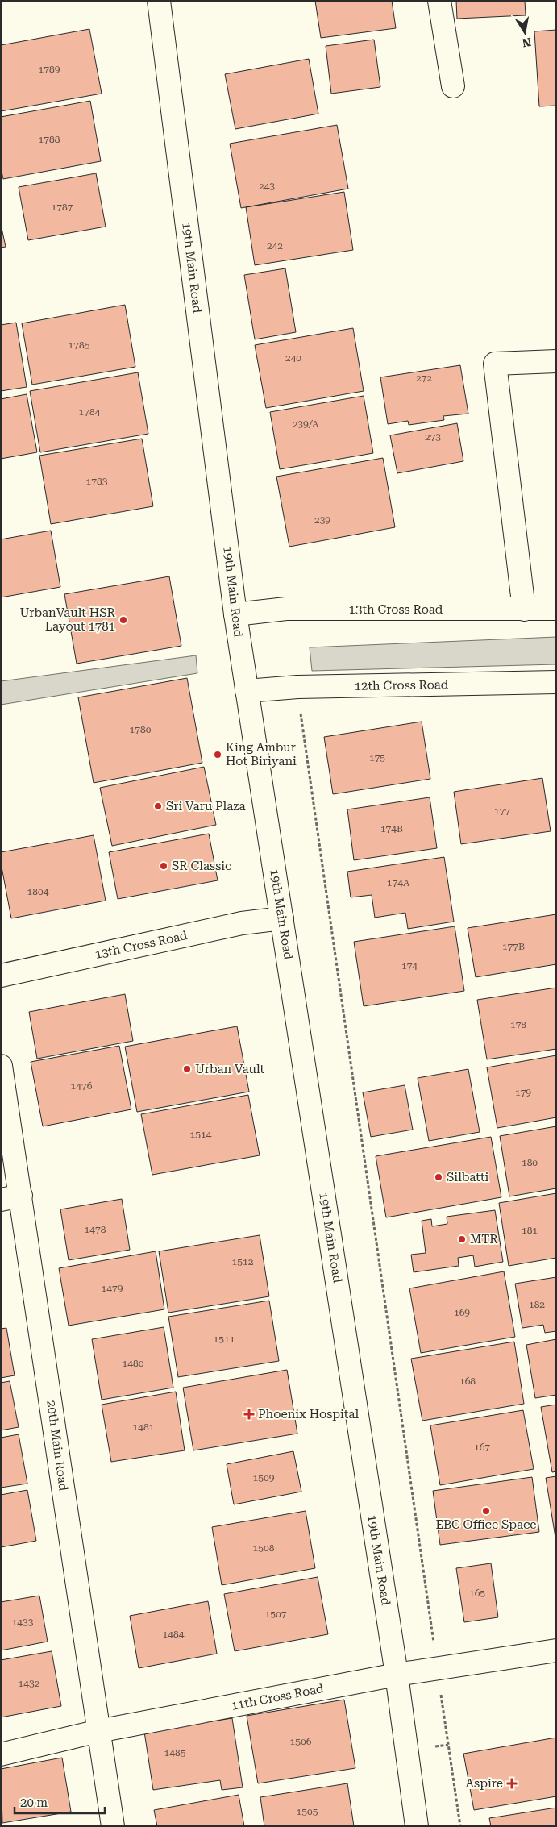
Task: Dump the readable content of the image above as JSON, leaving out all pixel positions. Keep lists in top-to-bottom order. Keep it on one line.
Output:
{"streets":{"street":["19th Main Road","13th Cross Road","12th Cross Road","20th Main Road","11th Cross Road"]},"crossings":[["19th Main Road","13th Cross Road"],["19th Main Road","12th Cross Road"],["19th Main Road","11th Cross Road"],["20th Main Road","11th Cross Road"]],"places":{"other":["UrbanVault HSR Layout 1781","King Ambur Hot Biriyani","Sri Varu Plaza","SR Classic","Urban Vault","Silbatti","MTR","EBC Office Space"],"health":["Phoenix Hospital","Aspire"]},"house_numbers":["1789","1788","243","1787","242","1785","240","272","1784","239/A","273","1783","239","1780","175","177","174B","174A","1804","177B","174","178","1476","179","1514","180","1478","181","1512","1479","182","169","1511","1480","168","1481","167","1509","1508","165","1507","1433","1484","1432","1506","1485","1505"],"scale_bar":"20 m","north":"bottom"}
